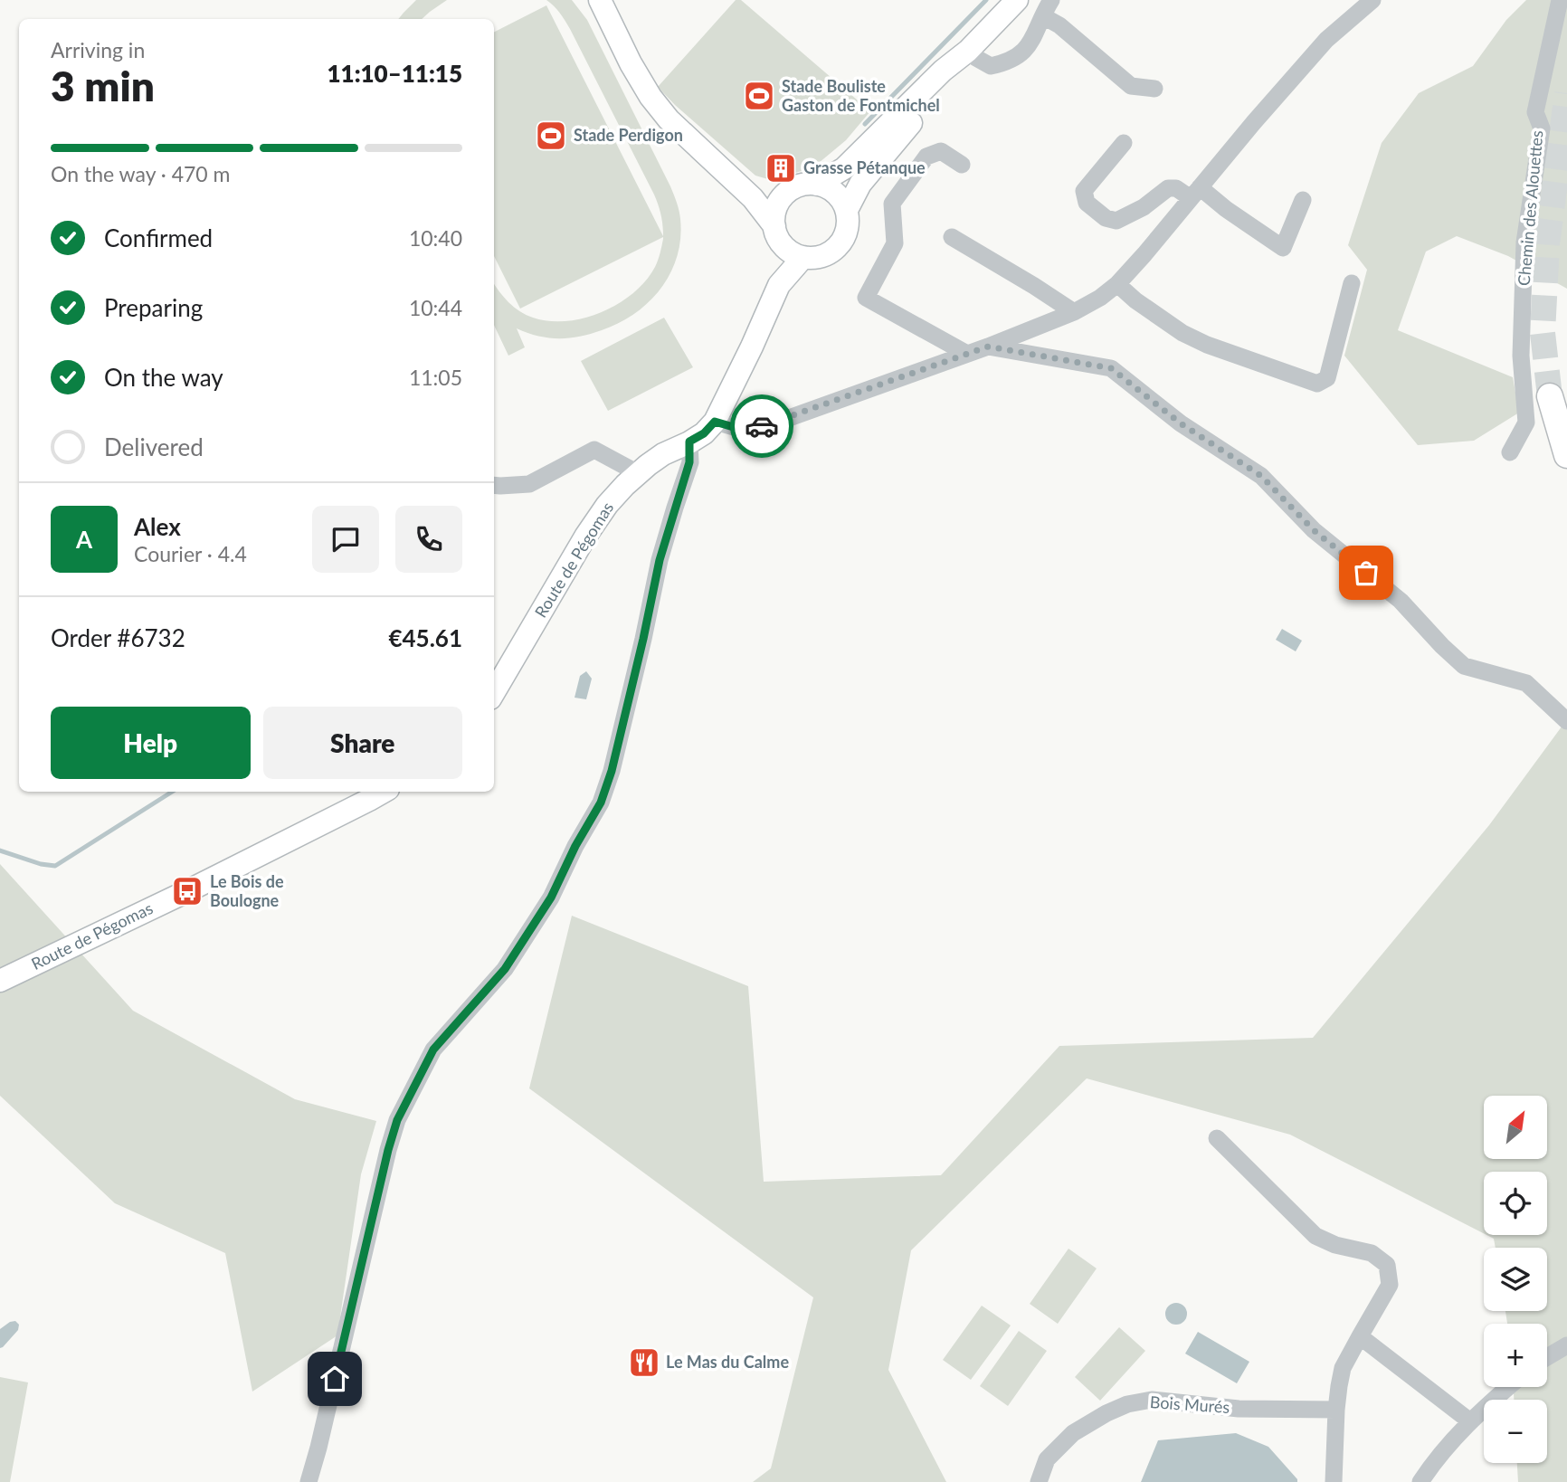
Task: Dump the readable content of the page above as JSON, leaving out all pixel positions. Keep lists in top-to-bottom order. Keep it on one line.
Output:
{"streets":{"main road":["Route de Pégomas"],"street":["Chemin des Alouettes","Bois Murés"]},"places":{"sports":["Stade Bouliste Gaston de Fontmichel","Stade Perdigon"],"building":["Grasse Pétanque"],"bus stop":["Le Bois de Boulogne"],"restaurant":["Le Mas du Calme"]},"north":"top right","page":{"heading":["3 min","Arriving in","11:10–11:15"],"panel":["Alex","Courier · 4.4","Order #6732","€45.61"],"bar":"On the way · 470 m","list":[["Confirmed","10:40"],["Preparing","10:44"],["On the way","11:05"],"Delivered"],"round":"A","buttons":["Help","Share"],"map_buttons":["+","−"]}}
